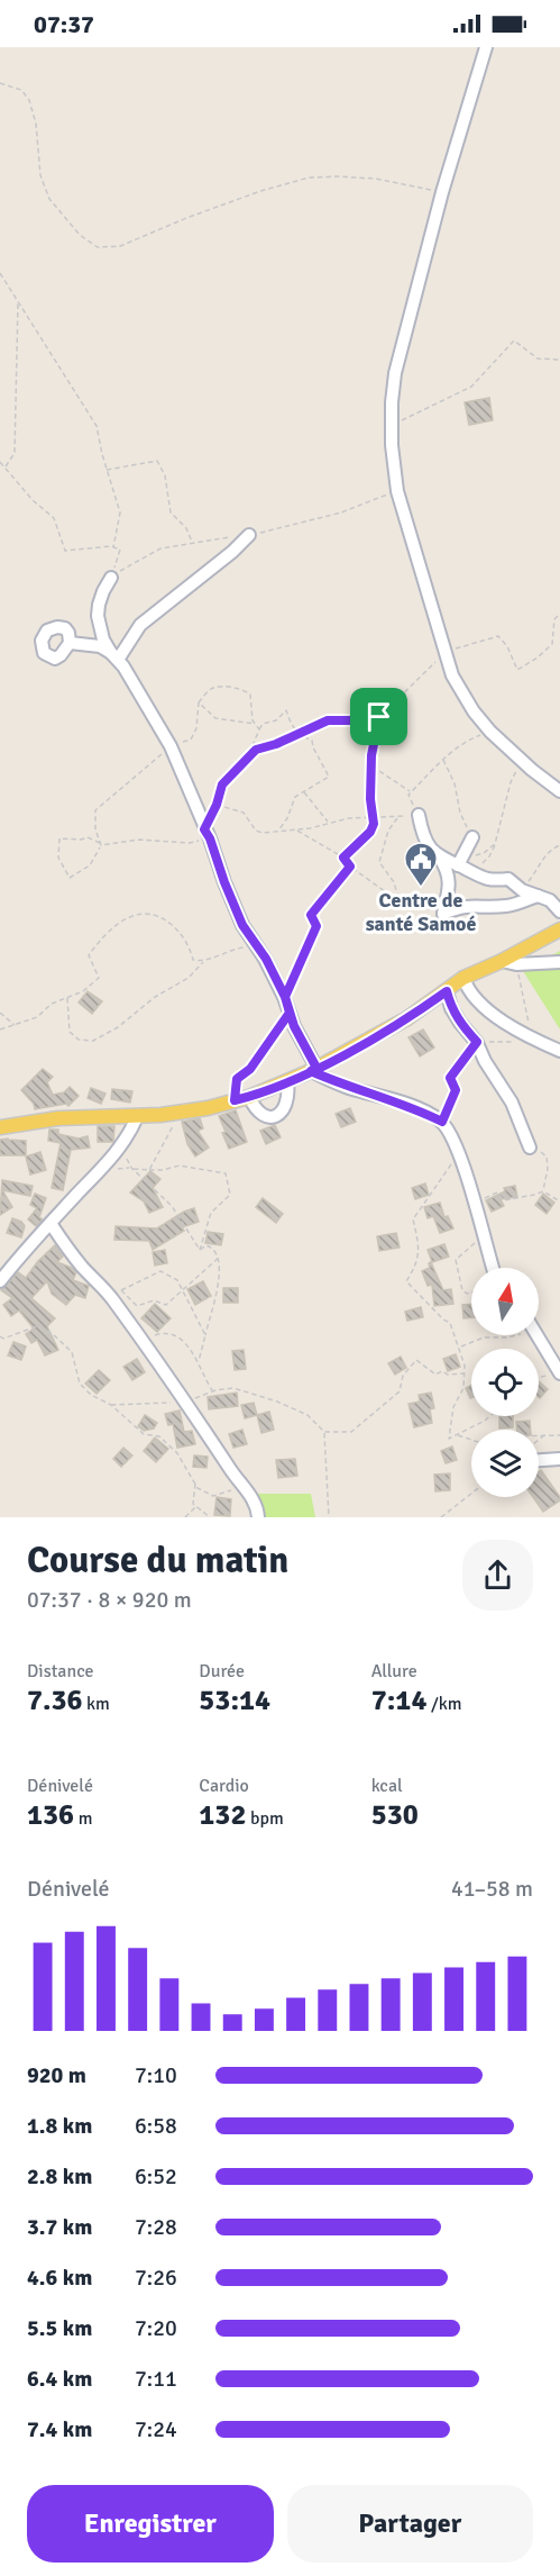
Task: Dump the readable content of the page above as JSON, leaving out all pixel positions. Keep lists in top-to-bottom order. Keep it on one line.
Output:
{"places":{"public building":["Centre de santé Samoé"]},"north":"top","page":{"status":"07:37","heading":["Course du matin","07:37 · 8 × 920 m"],"stats":[["Distance","7.36 km"],["Durée","53:14"],["Allure","7:14 /km"],["Dénivelé","136 m"],["Cardio","132 bpm"],["kcal","530"]],"chart":["Dénivelé","41–58 m"],"list":[{"name":"920 m","note":"7:10"},{"name":"1.8 km","note":"6:58"},{"name":"2.8 km","note":"6:52"},{"name":"3.7 km","note":"7:28"},{"name":"4.6 km","note":"7:26"},{"name":"5.5 km","note":"7:20"},{"name":"6.4 km","note":"7:11"},{"name":"7.4 km","note":"7:24"}],"buttons":["Enregistrer","Partager"]}}
